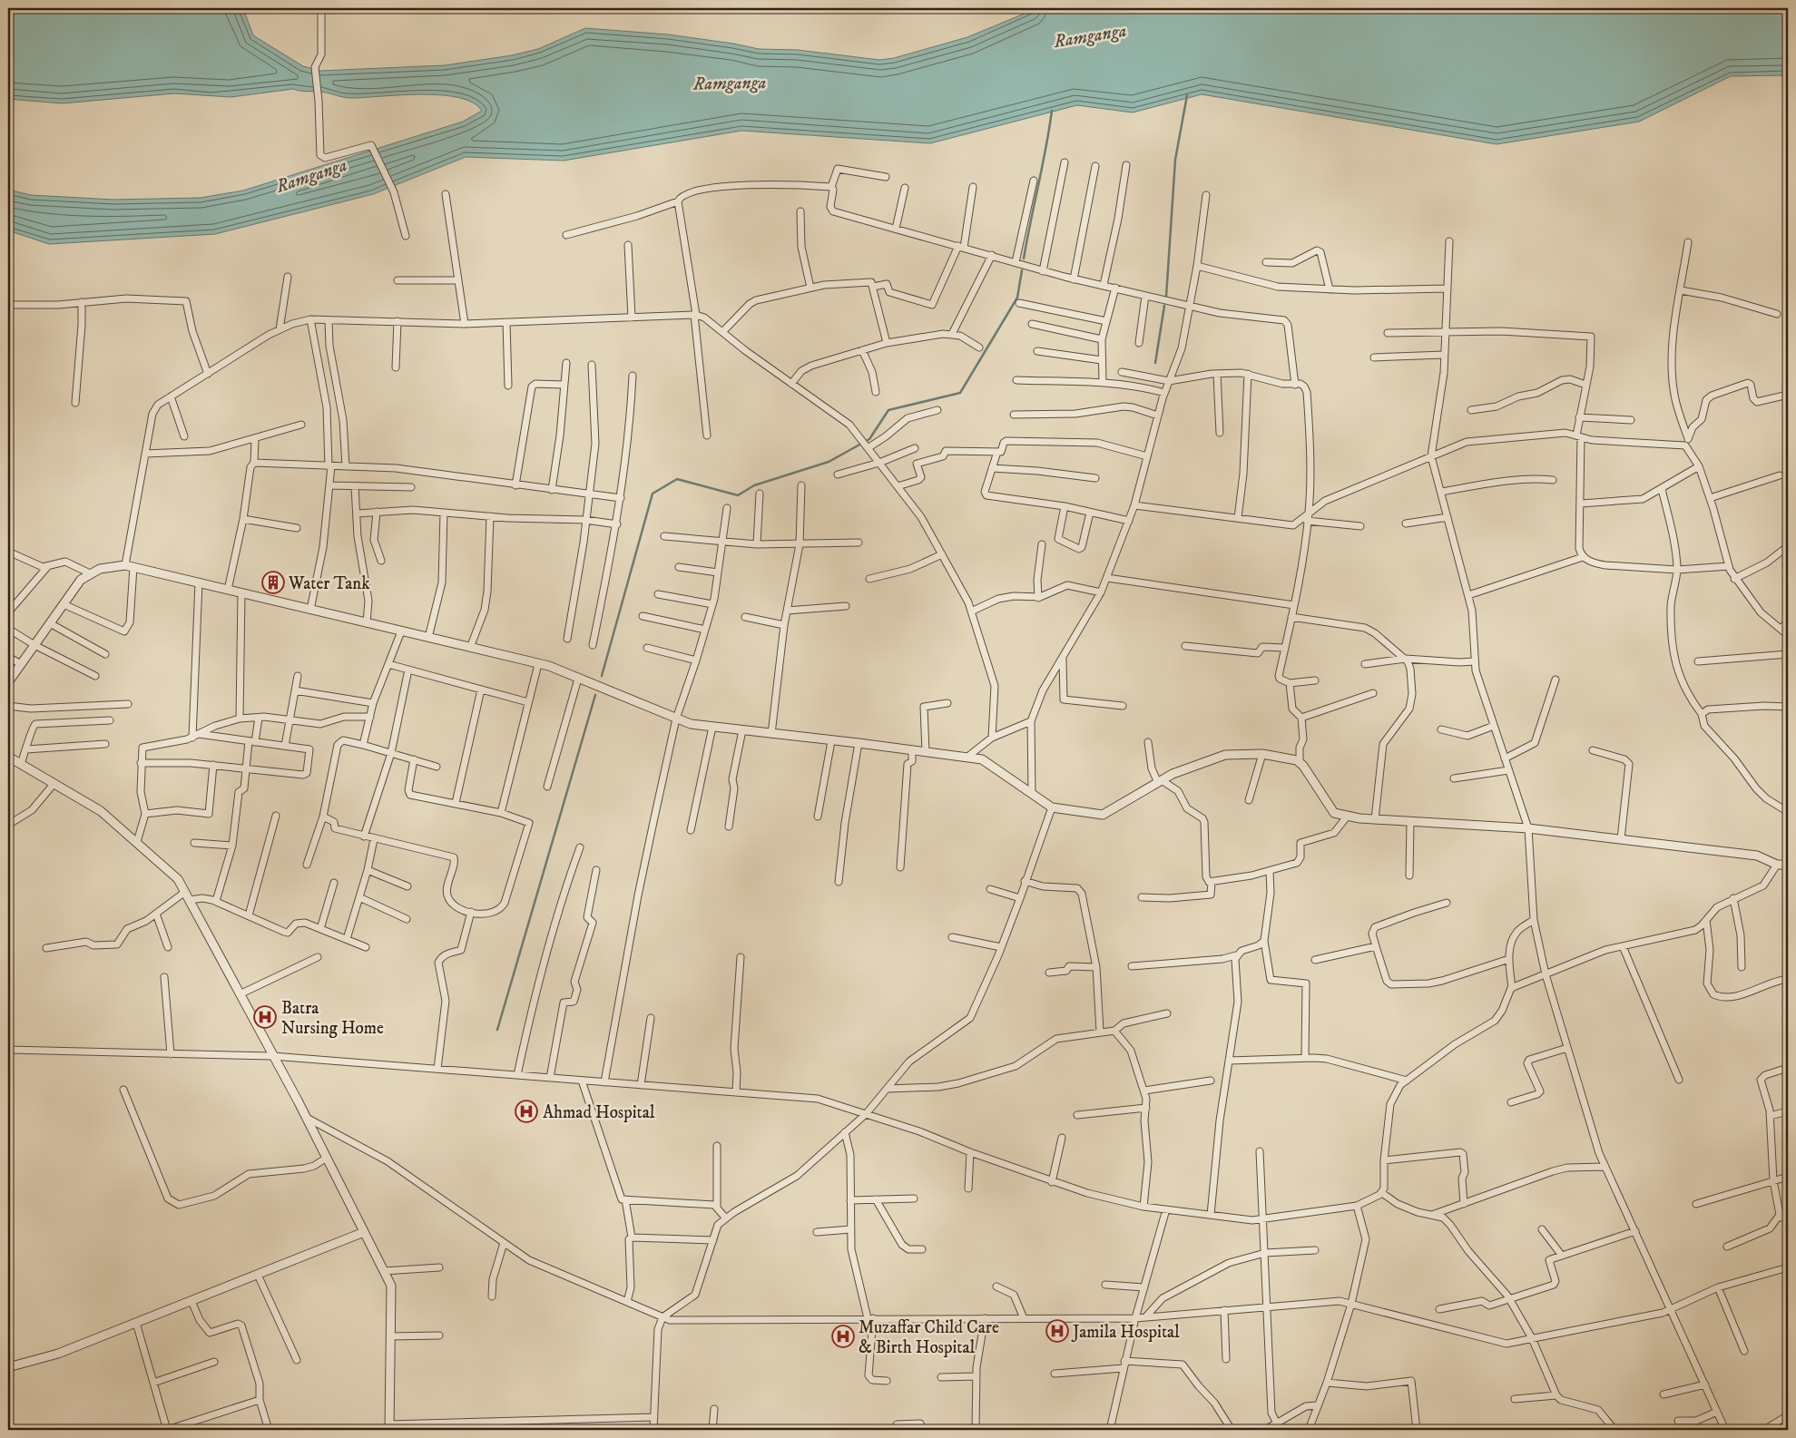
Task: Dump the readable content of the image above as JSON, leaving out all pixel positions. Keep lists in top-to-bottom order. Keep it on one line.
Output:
{"water":["Ramganga"],"places":{"building":["Water Tank"],"hospital":["Batra Nursing Home","Ahmad Hospital","Jamila Hospital","Muzaffar Child Care & Birth Hospital"]}}
